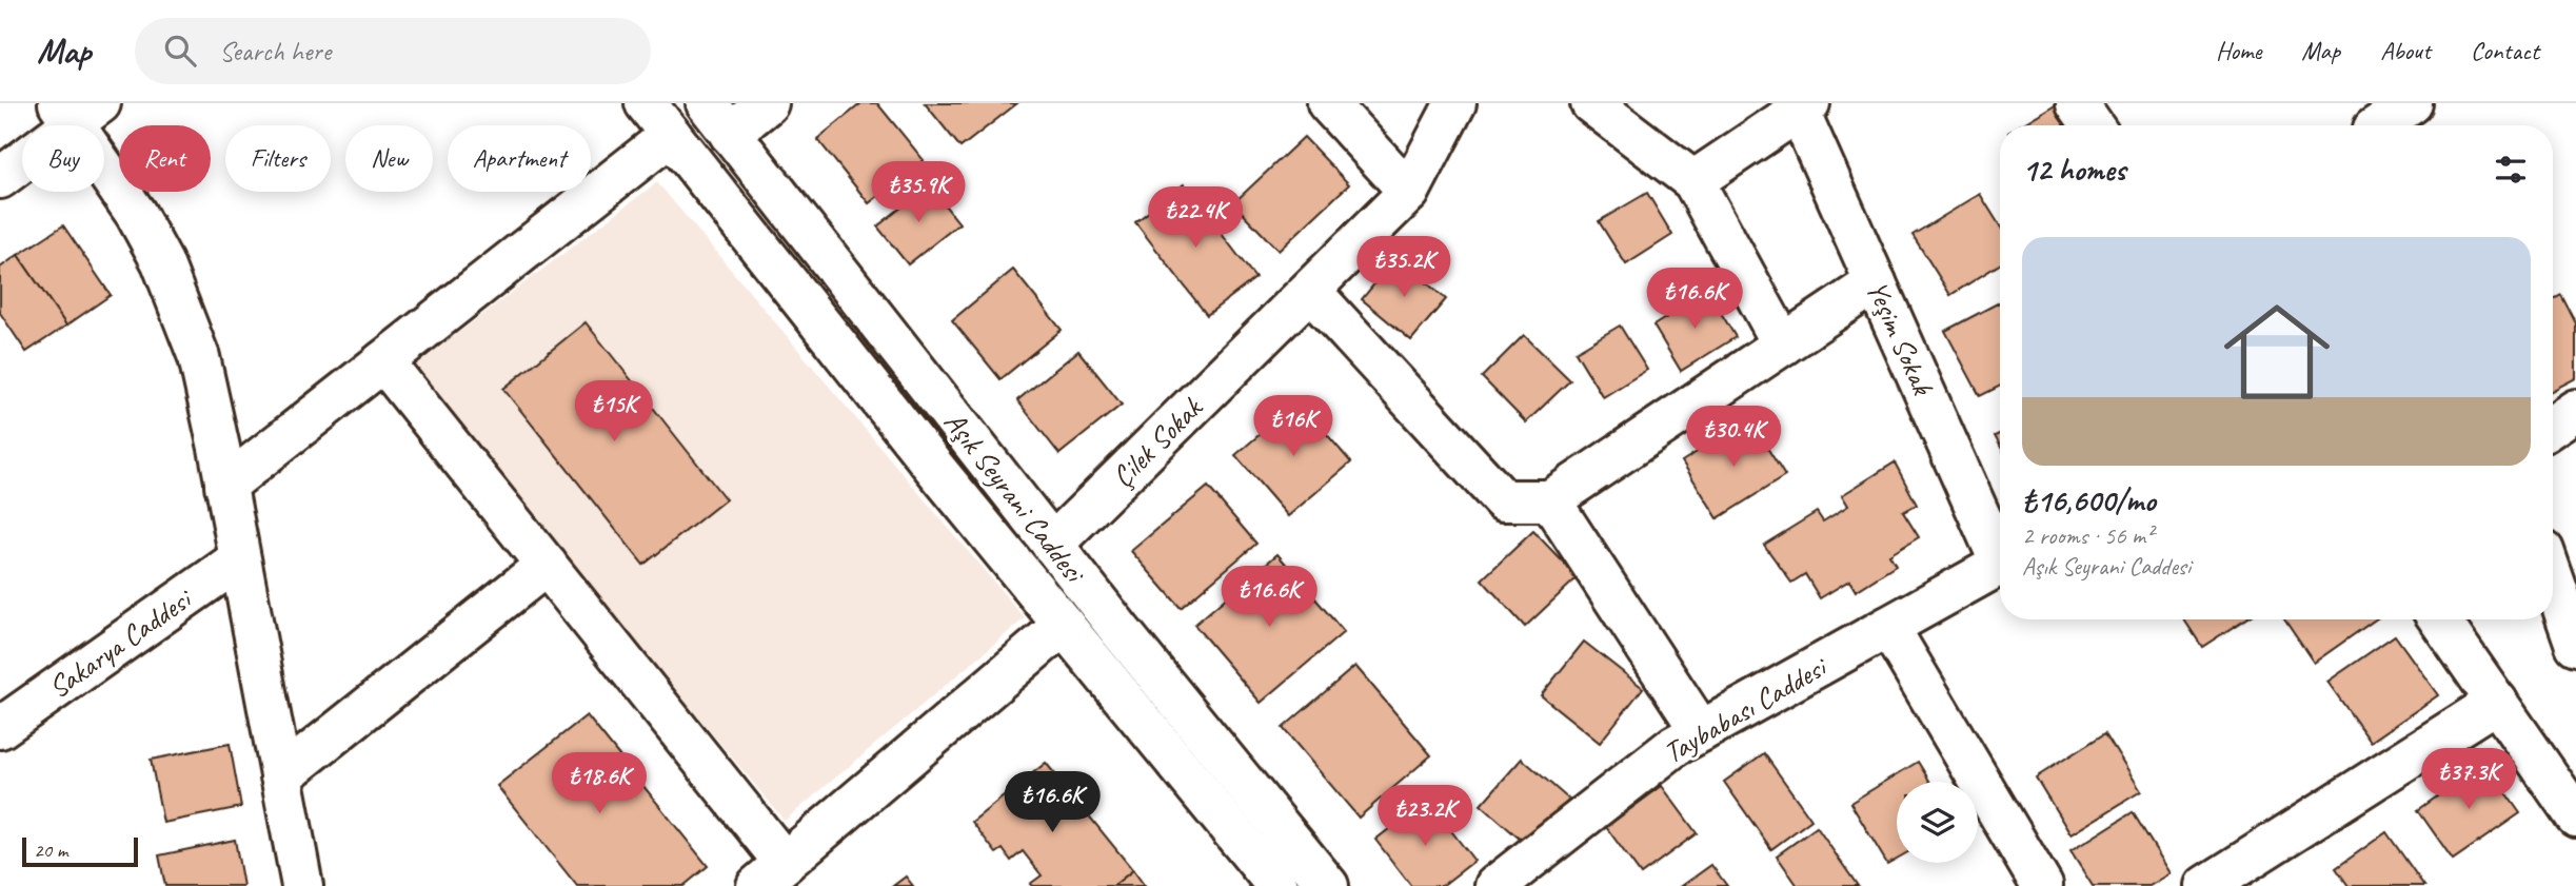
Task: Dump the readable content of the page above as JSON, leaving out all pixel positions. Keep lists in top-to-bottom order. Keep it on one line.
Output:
{"streets":{"street":["Yeşim Sokak","Çilek Sokak","Aşık Seyrani Caddesi","Sakarya Caddesi","Taybabası Caddesi"]},"crossings":[["Çilek Sokak","Aşık Seyrani Caddesi"]],"scale_bar":"20 m","page":{"header":"Map","search":"Search here","nav":["Home","Map","About","Contact"],"chip":["Buy","Rent","Filters","New","Apartment"],"heading":"12 homes","price":["₺35.9K","₺22.4K","₺35.2K","₺16.6K","₺15K","₺16K","₺30.4K","₺16.6K","₺37.3K","₺18.6K","₺16.6K","₺23.2K"],"list":[{"name":"₺16,600/mo","note":"2 rooms · 56 m² · Aşık Seyrani Caddesi"}],"scale":"20 m"}}
